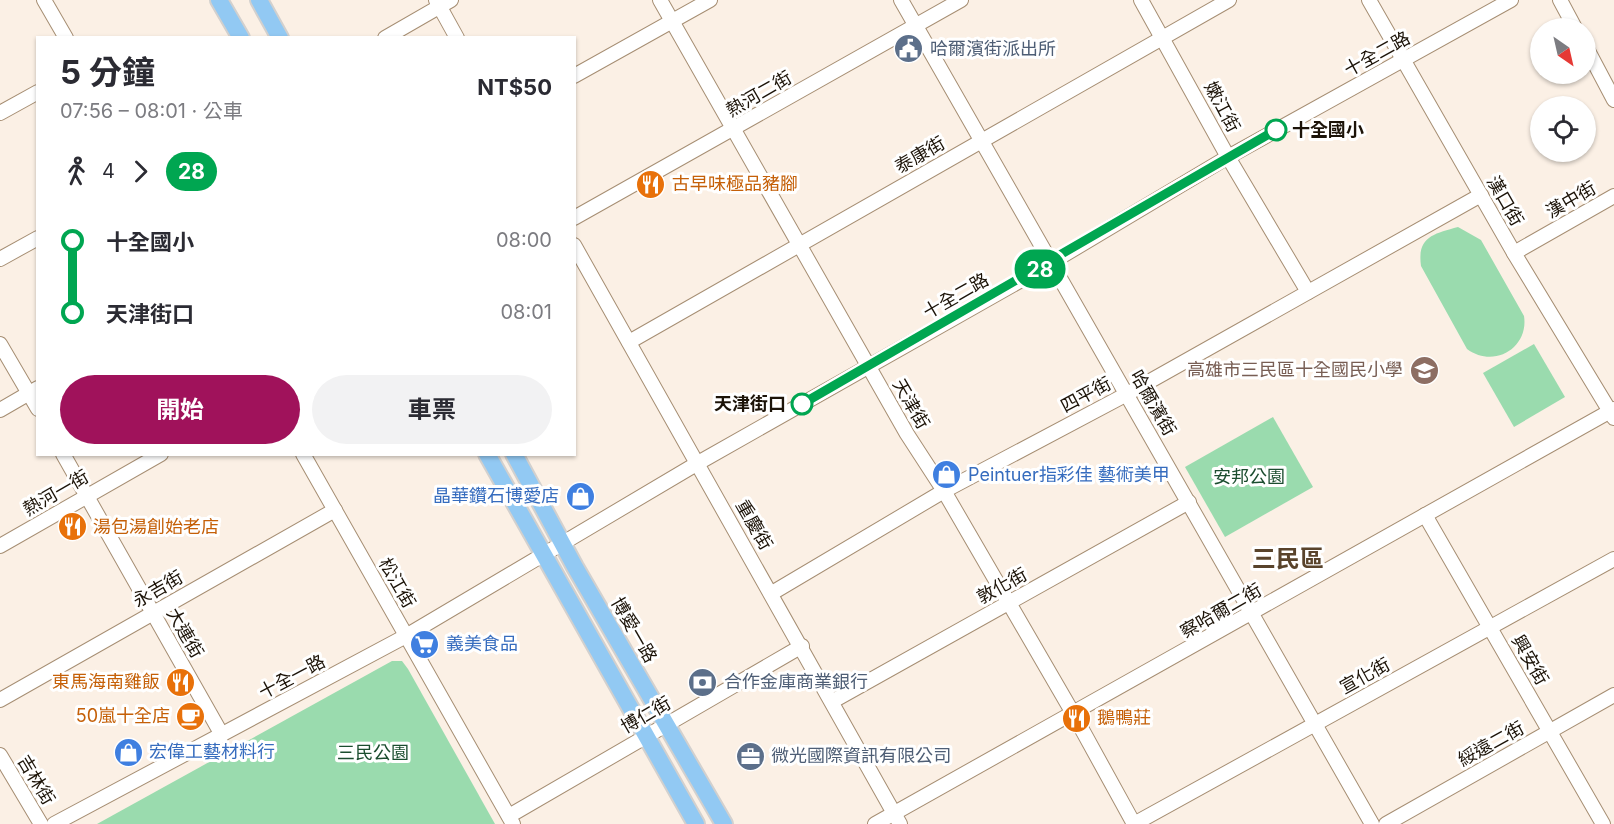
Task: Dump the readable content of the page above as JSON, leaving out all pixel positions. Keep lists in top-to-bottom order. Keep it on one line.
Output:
{"streets":{"main road":["博愛一路"],"street":["十全二路","熱河二街","嫩江街","泰康街","漢中街","漢口街","四平街","哈爾濱街","天津街","熱河一街","重慶街","松江街","敦化街","永吉街","察哈爾二街","大連街","興安街","宣化街","十全一路","博仁街","綏遠二街","吉林街"]},"crossings":[["十全二路","嫩江街"],["十全二路","漢口街"],["十全二路","哈爾濱街"],["十全二路","天津街"],["十全二路","重慶街"],["十全二路","博愛一路"],["十全二路","十全一路"],["熱河二街","哈爾濱街"],["熱河二街","天津街"],["嫩江街","泰康街"],["嫩江街","四平街"],["泰康街","哈爾濱街"],["泰康街","天津街"],["泰康街","重慶街"],["漢中街","漢口街"],["漢口街","四平街"],["漢口街","察哈爾二街"],["四平街","哈爾濱街"],["四平街","天津街"],["四平街","重慶街"],["哈爾濱街","敦化街"],["哈爾濱街","察哈爾二街"],["哈爾濱街","宣化街"],["天津街","敦化街"],["天津街","察哈爾二街"],["天津街","宣化街"],["熱河一街","大連街"],["重慶街","敦化街"],["重慶街","察哈爾二街"],["重慶街","博仁街"],["松江街","永吉街"],["松江街","十全一路"],["松江街","博仁街"],["永吉街","大連街"],["察哈爾二街","興安街"],["博愛一路","博仁街"],["大連街","十全一路"],["興安街","宣化街"],["興安街","綏遠二街"]],"districts":["三民區"],"parks":["安邦公園","三民公園"],"places":{"public building":["哈爾濱街派出所"],"other":["十全國小","天津街口"],"restaurant":["古早味極品豬腳","湯包湯創始老店","東馬海南雞飯","鵝鴨莊"],"school or university":["高雄市三民區十全國民小學"],"shop":["Peintuer指彩佳 藝術美甲","晶華鑽石博愛店","宏偉工藝材料行"],"supermarket":["義美食品"],"bank":["合作金庫商業銀行"],"cafe":["50嵐十全店"],"office":["微光國際資訊有限公司"]},"lines":["bus line 28"],"north":"bottom right","page":{"on_map":"28","heading":["5 分鐘","07:56 – 08:01 · 公車","NT$50"],"legs":["4","28"],"list":[{"name":"十全國小","value":"08:00"},{"name":"天津街口","value":"08:01"}],"buttons":["開始","車票"]}}
